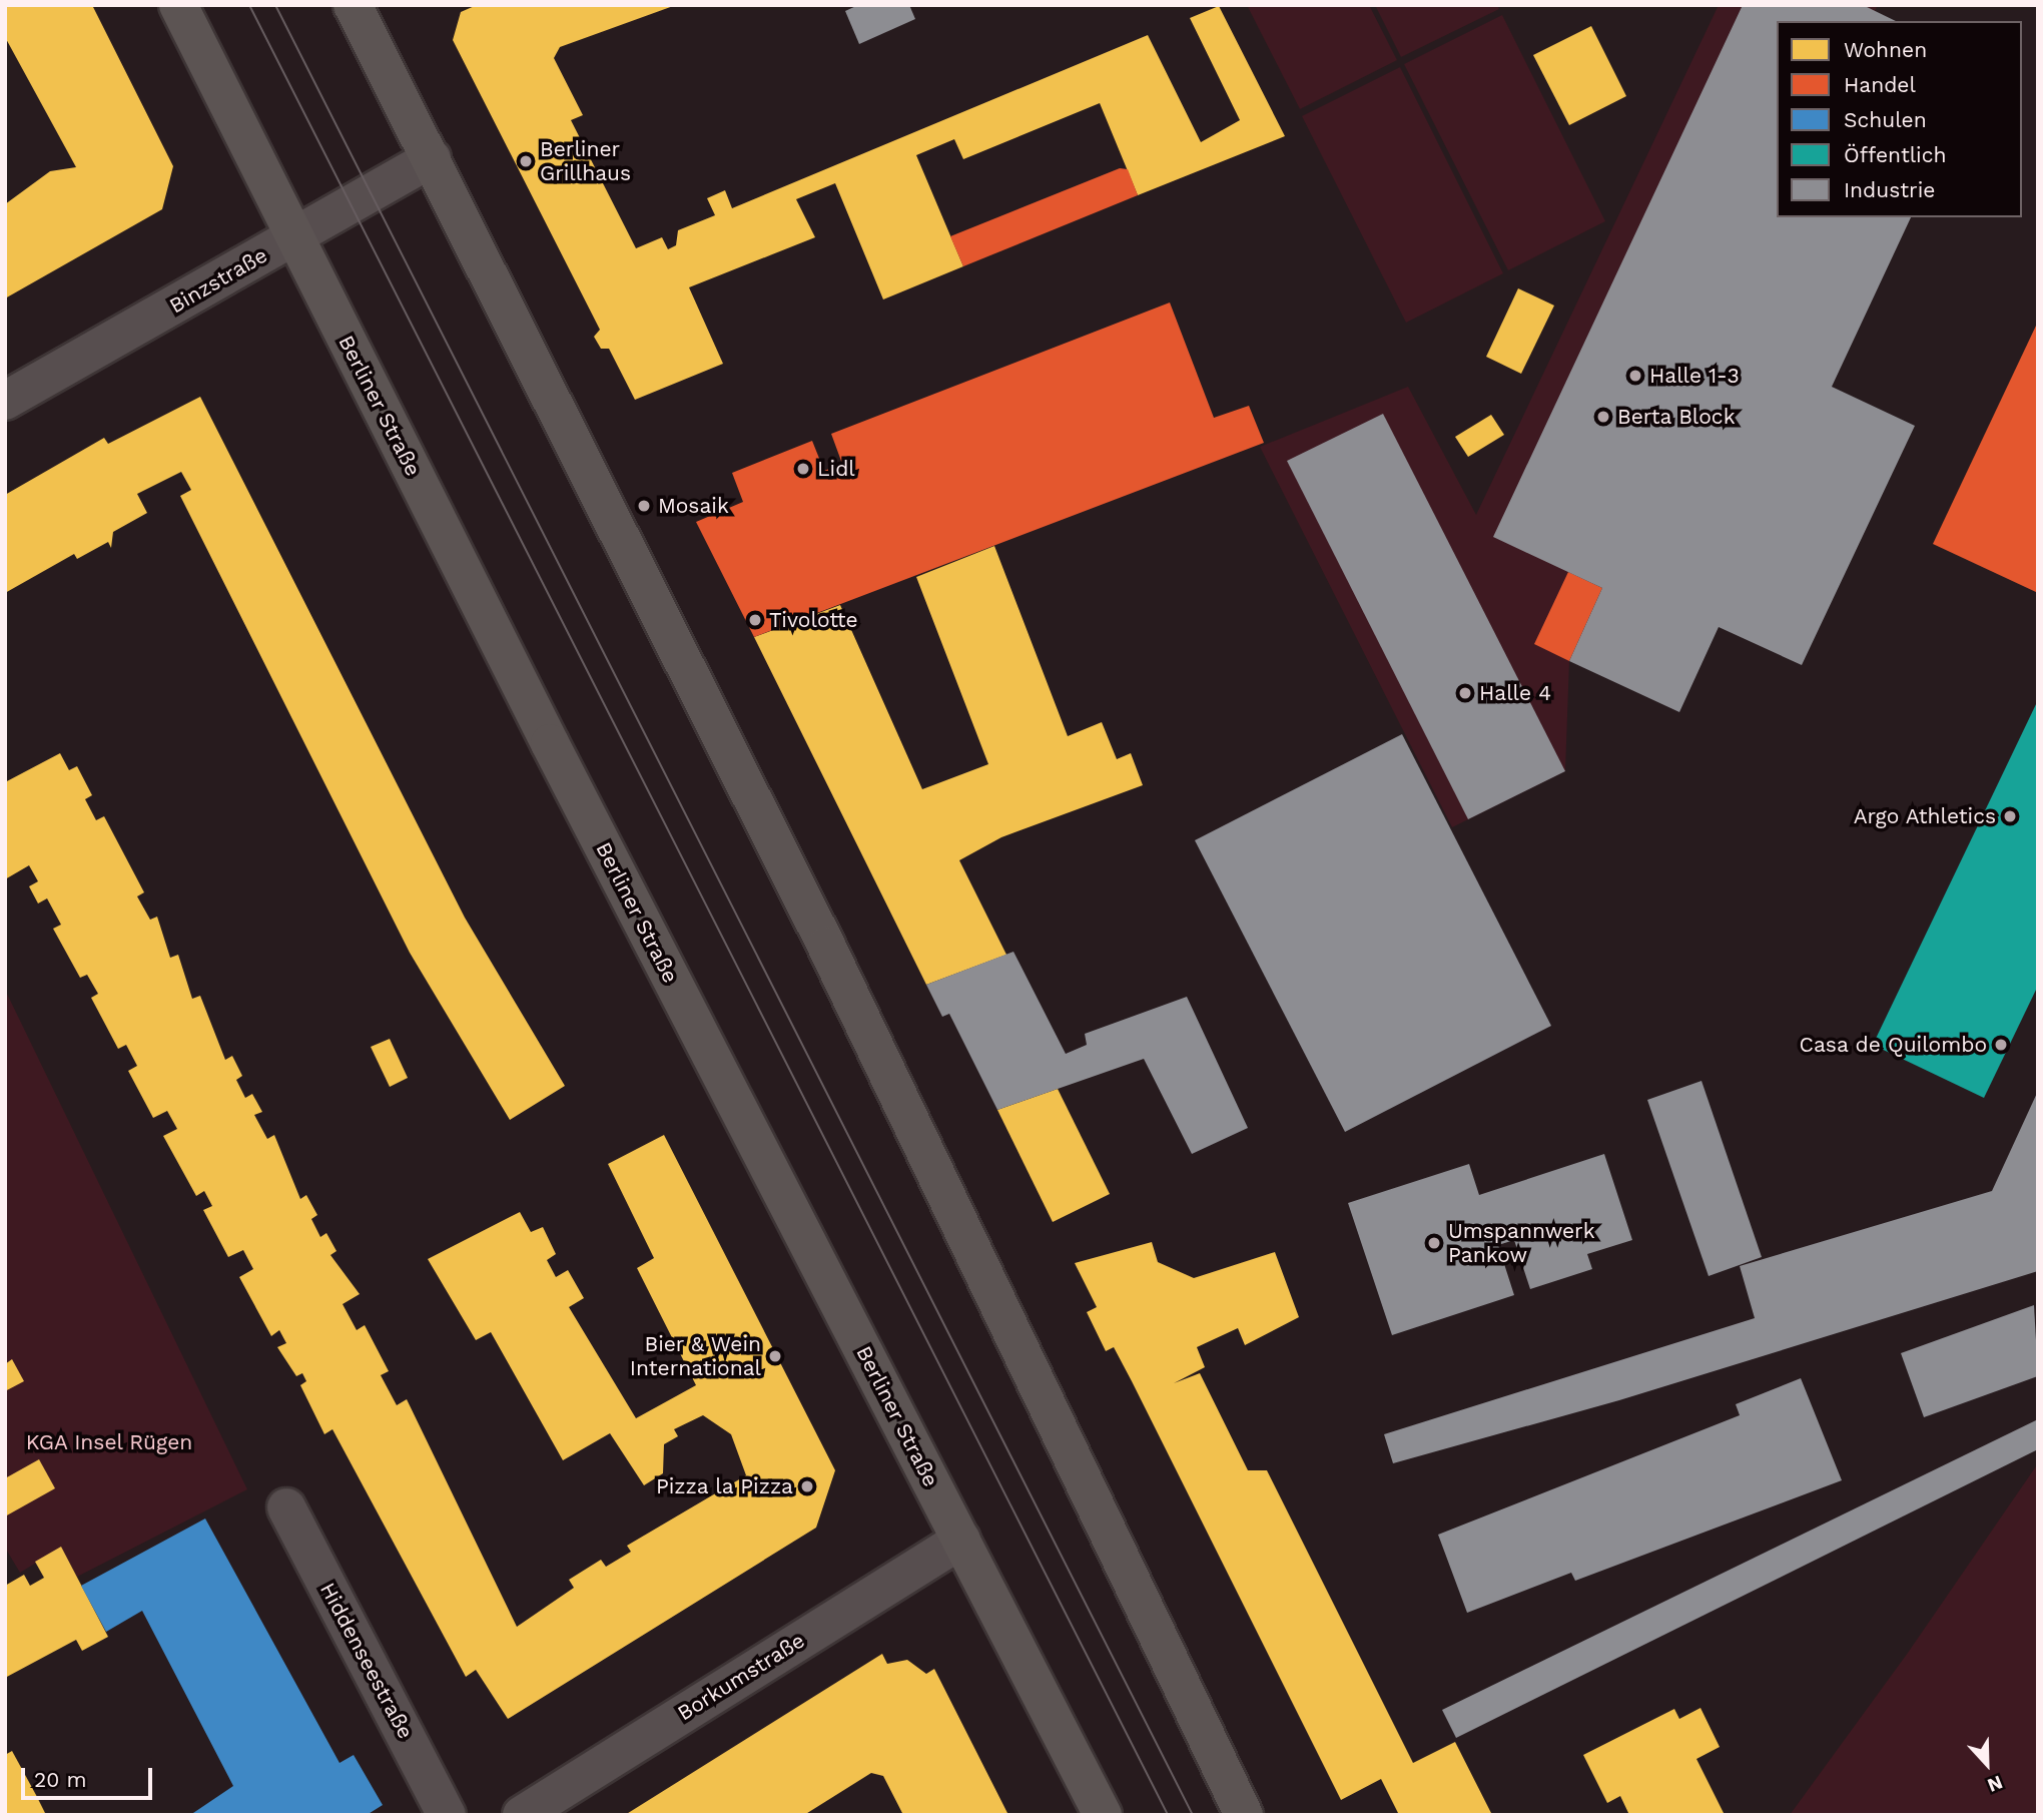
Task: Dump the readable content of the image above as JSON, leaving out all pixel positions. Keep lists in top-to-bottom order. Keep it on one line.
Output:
{"streets":{"main road":["Berliner Straße"],"street":["Binzstraße","Hiddenseestraße","Borkumstraße"]},"crossings":[["Binzstraße","Berliner Straße"],["Berliner Straße","Borkumstraße"]],"parks":["KGA Insel Rügen"],"places":["Berliner Grillhaus","Halle 1-3","Berta Block","Lidl","Mosaik","Tivolotte","Halle 4","Argo Athletics","Casa de Quilombo","Umspannwerk Pankow","Bier & Wein International","Pizza la Pizza"],"legend":["Wohnen","Handel","Schulen","Öffentlich","Industrie"],"scale_bar":"20 m","north":"bottom"}
